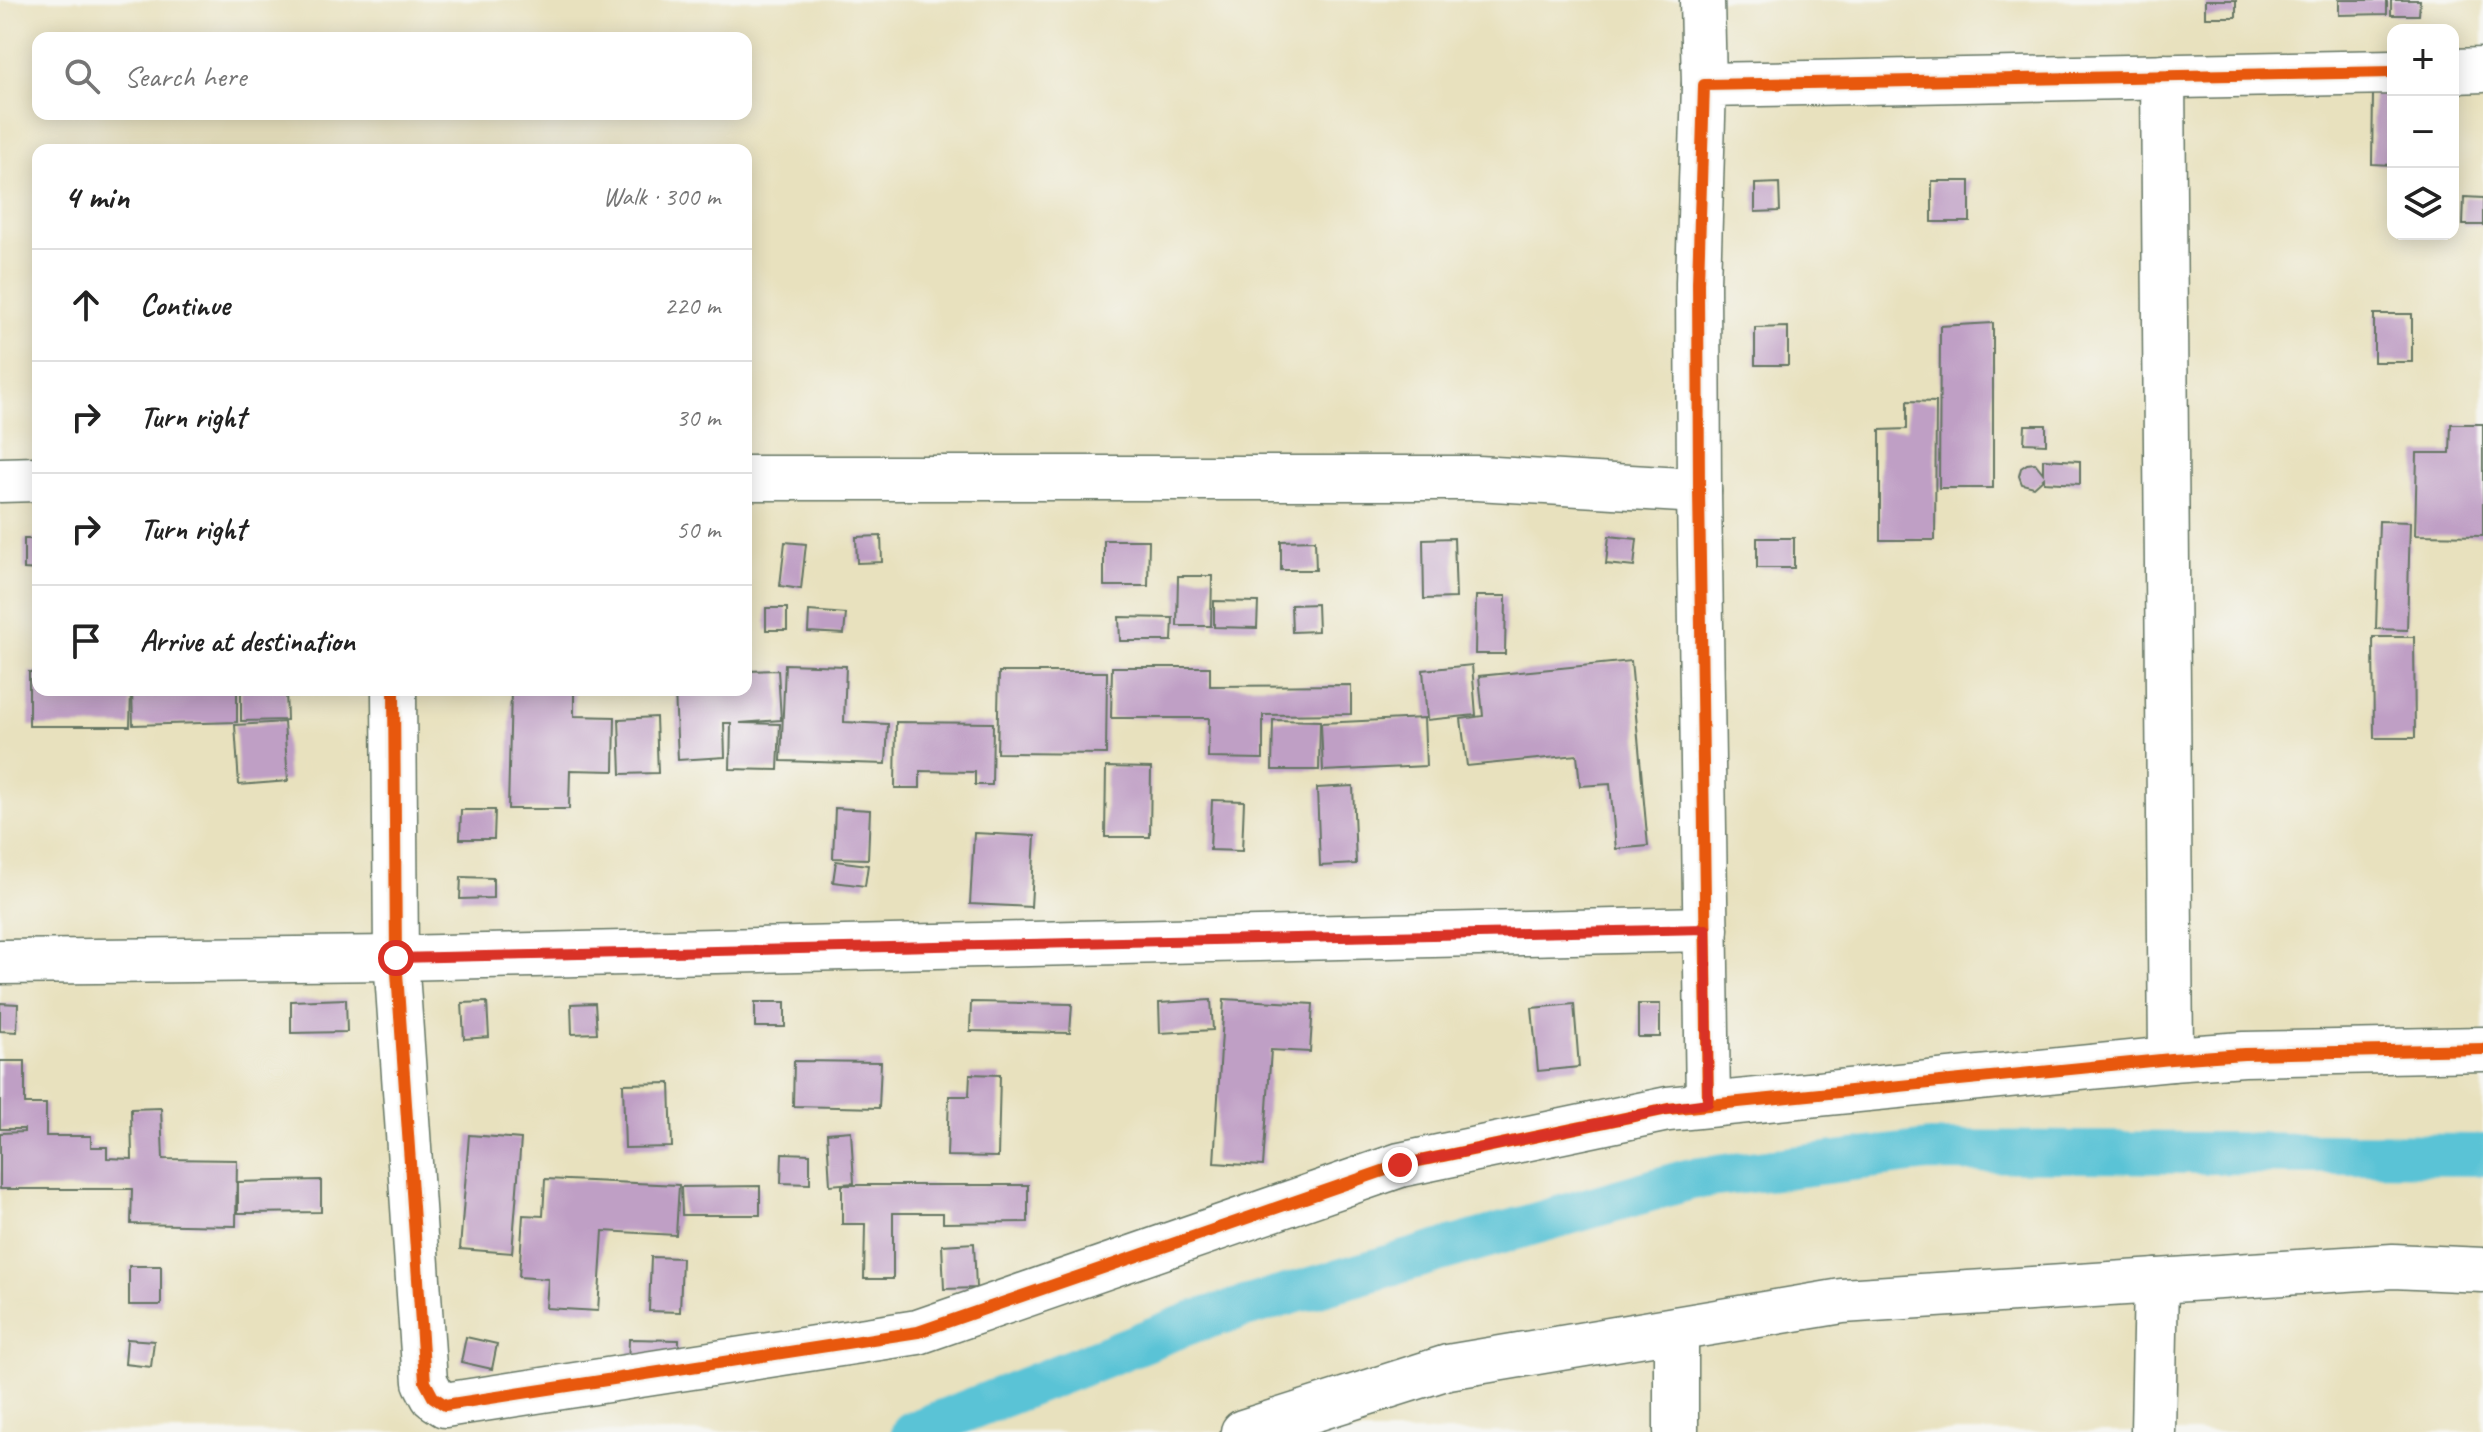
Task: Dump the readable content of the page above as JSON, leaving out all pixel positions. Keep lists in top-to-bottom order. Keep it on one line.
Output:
{"page":{"map_buttons":["+","−"],"search":"Search here","heading":["4 min","Walk · 300 m"],"list":[["Continue","220 m"],["Turn right","30 m"],["Turn right","50 m"],"Arrive at destination"]}}
